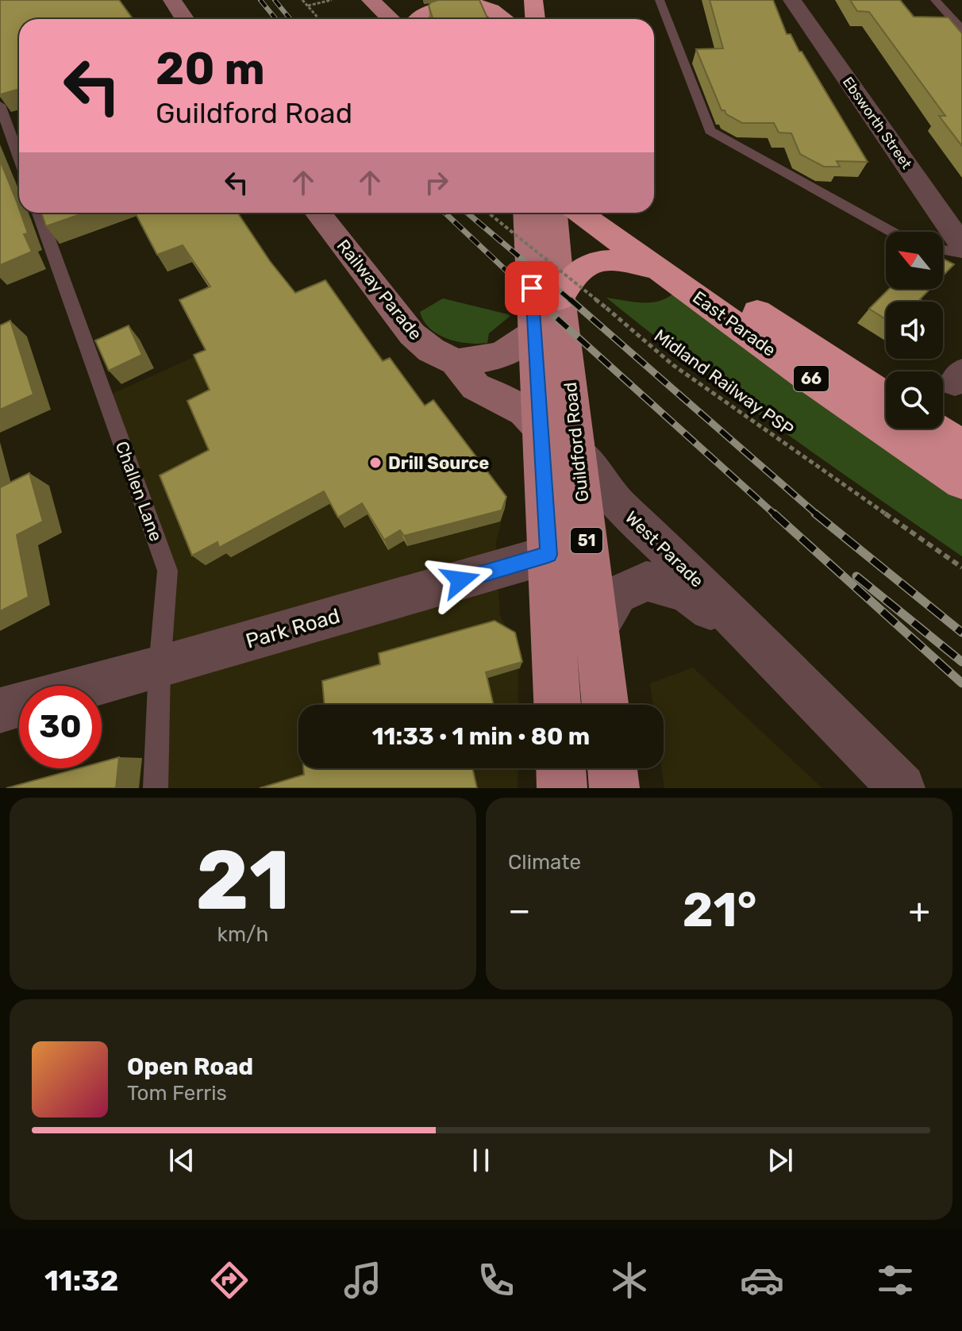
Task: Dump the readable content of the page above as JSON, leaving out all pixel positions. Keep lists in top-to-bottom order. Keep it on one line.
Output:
{"streets":{"highway":["East Parade","66"],"main road":["Guildford Road","51"],"street":["Ebsworth Street","Railway Parade","West Parade","Park Road"],"lane":["Challen Lane"],"path":["Midland Railway PSP"]},"crossings":[["Railway Parade","Guildford Road"],["Guildford Road","West Parade"],["Guildford Road","Park Road"],["Challen Lane","Park Road"]],"places":["Drill Source"],"north":"top left","page":{"turn":["20 m","Guildford Road"],"limit":"30","trip":"11:33 · 1 min · 80 m","tile":[["21","km/h"],"Climate"],"heat":["−","21°","+"],"song":["Open Road","Tom Ferris"],"tabs":"11:32"}}
